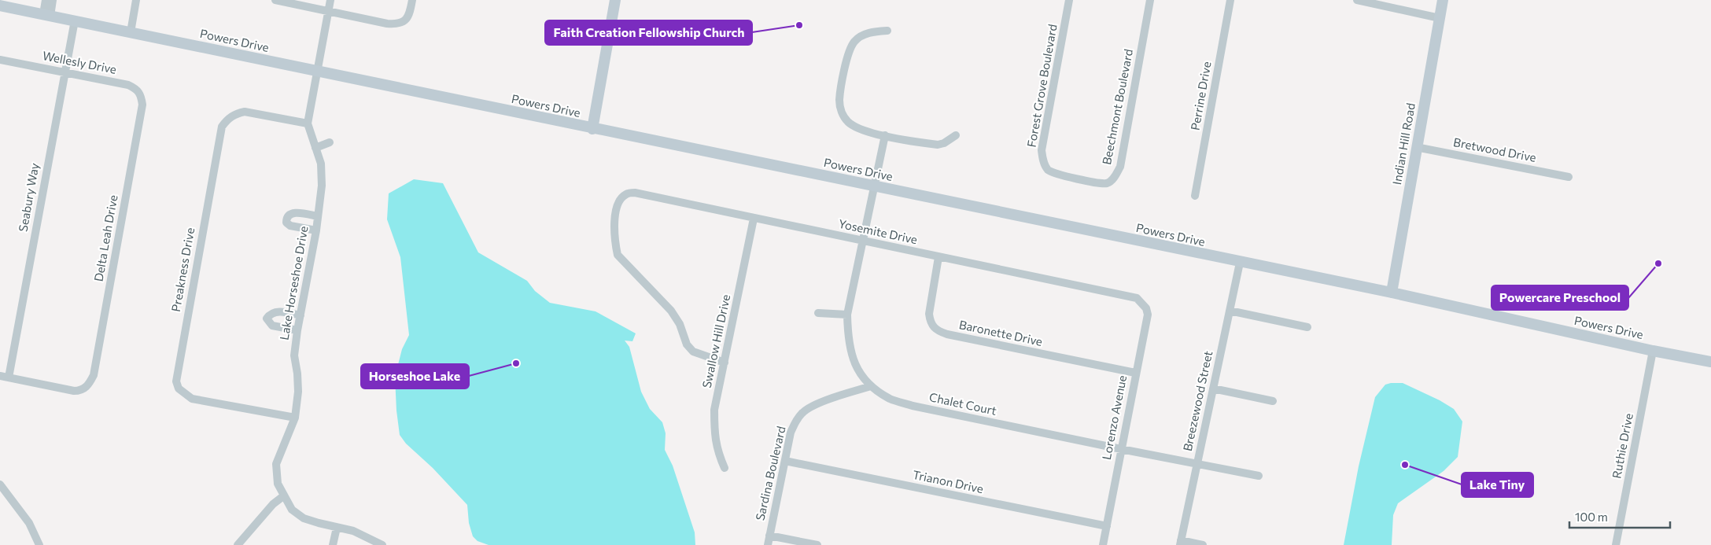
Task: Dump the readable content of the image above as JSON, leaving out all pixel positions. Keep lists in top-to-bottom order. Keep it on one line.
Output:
{"streets":{"street":["Powers Drive","Wellesly Drive","Forest Grove Boulevard","Perrine Drive","Beechmont Boulevard","Indian Hill Road","Bretwood Drive","Seabury Way","Yosemite Drive","Delta Leah Drive","Preakness Drive","Lake Horseshoe Drive","Baronette Drive","Swallow Hill Drive","Breezewood Street","Chalet Court","Lorenzo Avenue","Ruthie Drive","Sardina Boulevard","Trianon Drive"]},"crossings":[["Powers Drive","Indian Hill Road"],["Powers Drive","Seabury Way"],["Powers Drive","Lake Horseshoe Drive"],["Powers Drive","Breezewood Street"],["Powers Drive","Chalet Court"],["Powers Drive","Ruthie Drive"],["Wellesly Drive","Seabury Way"],["Wellesly Drive","Delta Leah Drive"],["Forest Grove Boulevard","Beechmont Boulevard"],["Indian Hill Road","Bretwood Drive"],["Seabury Way","Delta Leah Drive"],["Yosemite Drive","Baronette Drive"],["Yosemite Drive","Swallow Hill Drive"],["Yosemite Drive","Chalet Court"],["Yosemite Drive","Lorenzo Avenue"],["Preakness Drive","Lake Horseshoe Drive"],["Baronette Drive","Lorenzo Avenue"],["Breezewood Street","Chalet Court"],["Chalet Court","Lorenzo Avenue"],["Chalet Court","Sardina Boulevard"],["Lorenzo Avenue","Trianon Drive"],["Sardina Boulevard","Trianon Drive"]],"places":["Faith Creation Fellowship Church","Powercare Preschool","Horseshoe Lake","Lake Tiny"],"scale_bar":"100 m"}
